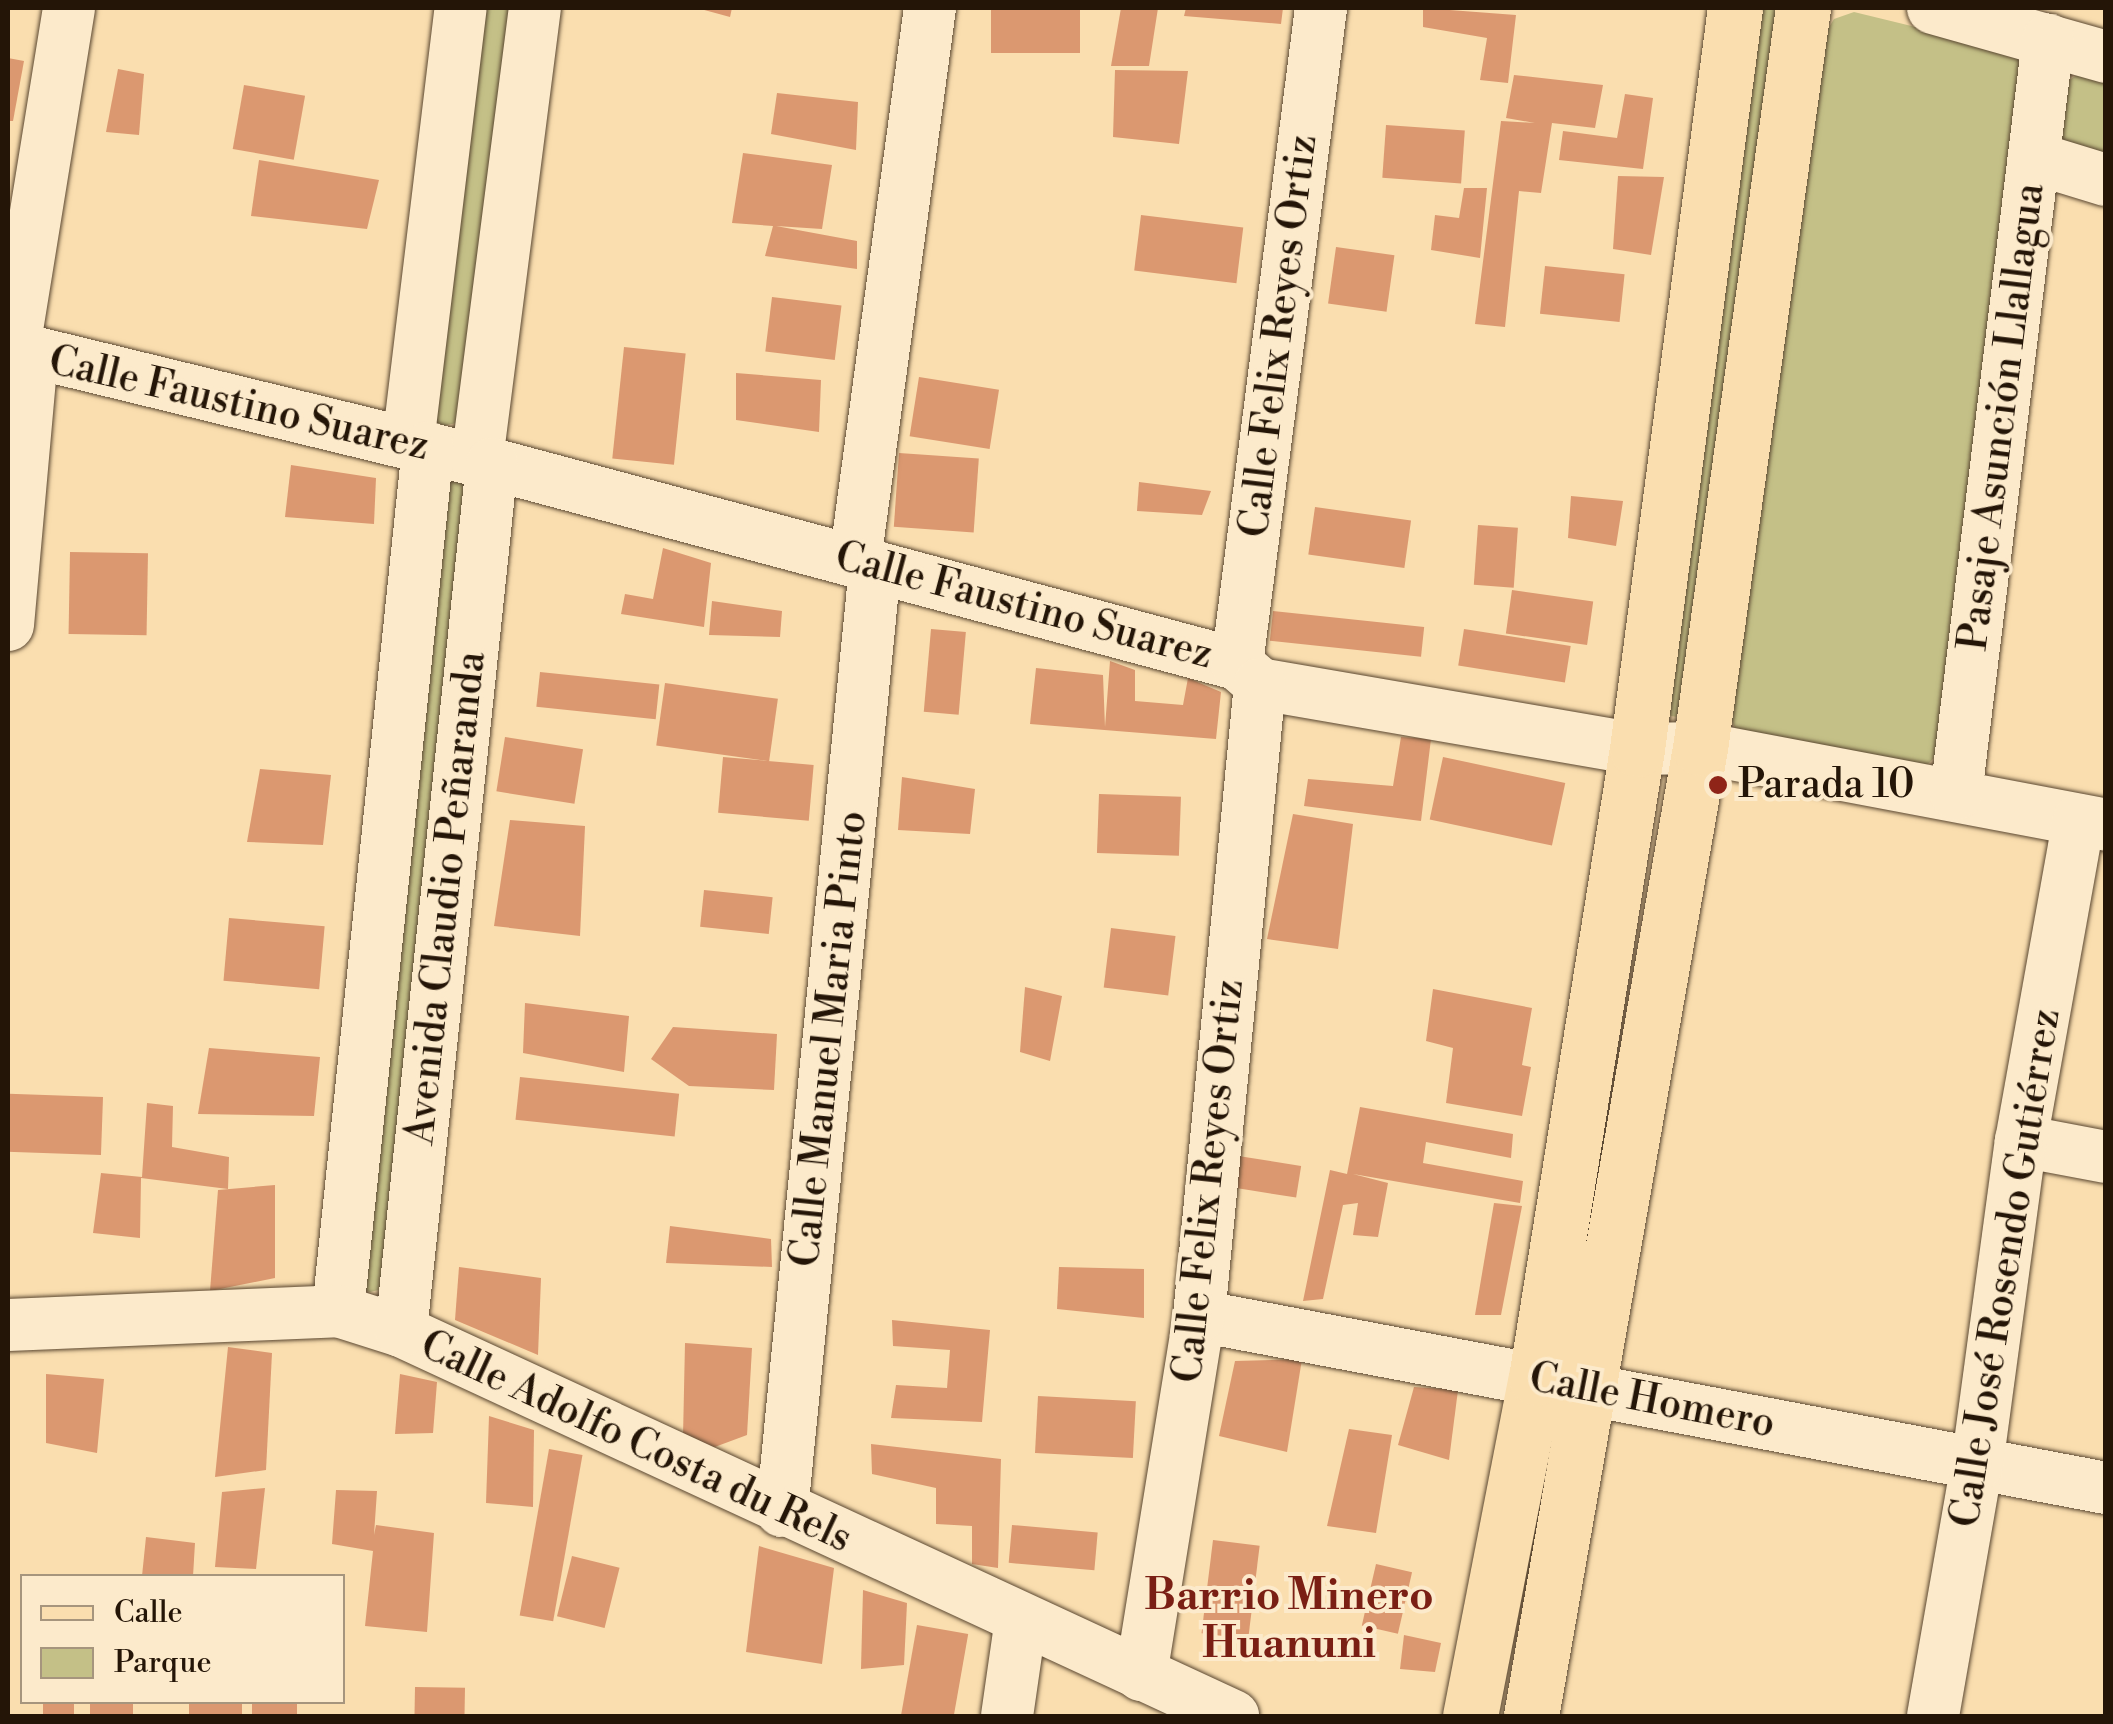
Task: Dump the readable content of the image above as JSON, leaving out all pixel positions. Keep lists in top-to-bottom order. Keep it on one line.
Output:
{"streets":{"street":["Calle Felix Reyes Ortiz","Calle Faustino Suarez","Pasaje Asunción Llallagua","Avenida Claudio Peñaranda","Calle Manuel Maria Pinto","Calle José Rosendo Gutiérrez","Calle Homero","Calle Adolfo Costa du Rels"]},"crossings":[["Calle Felix Reyes Ortiz","Calle Faustino Suarez"],["Calle Felix Reyes Ortiz","Calle Homero"],["Calle Felix Reyes Ortiz","Calle Adolfo Costa du Rels"],["Calle Faustino Suarez","Pasaje Asunción Llallagua"],["Calle Faustino Suarez","Avenida Claudio Peñaranda"],["Calle Faustino Suarez","Calle Manuel Maria Pinto"],["Calle Faustino Suarez","Calle José Rosendo Gutiérrez"],["Avenida Claudio Peñaranda","Calle Adolfo Costa du Rels"],["Calle Manuel Maria Pinto","Calle Adolfo Costa du Rels"],["Calle José Rosendo Gutiérrez","Calle Homero"]],"districts":["Barrio Minero Huanuni"],"places":["Parada 10"],"legend":["Calle","Parque"]}
